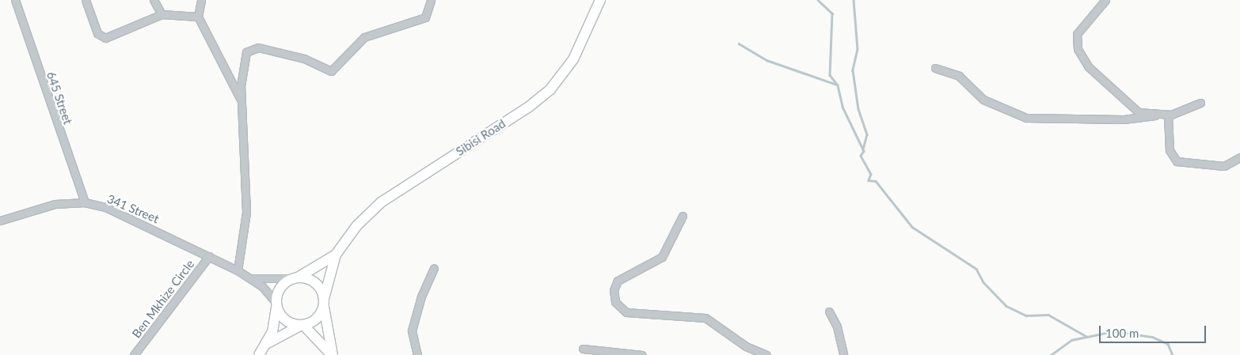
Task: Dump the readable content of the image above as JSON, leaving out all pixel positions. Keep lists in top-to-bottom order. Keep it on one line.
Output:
{"streets":{"street":["645 Street","Sibisi Road","341 Street","Ben Mkhize Circle"]},"crossings":[["645 Street","341 Street"],["Sibisi Road","341 Street"],["341 Street","Ben Mkhize Circle"]],"scale_bar":"100 m"}
